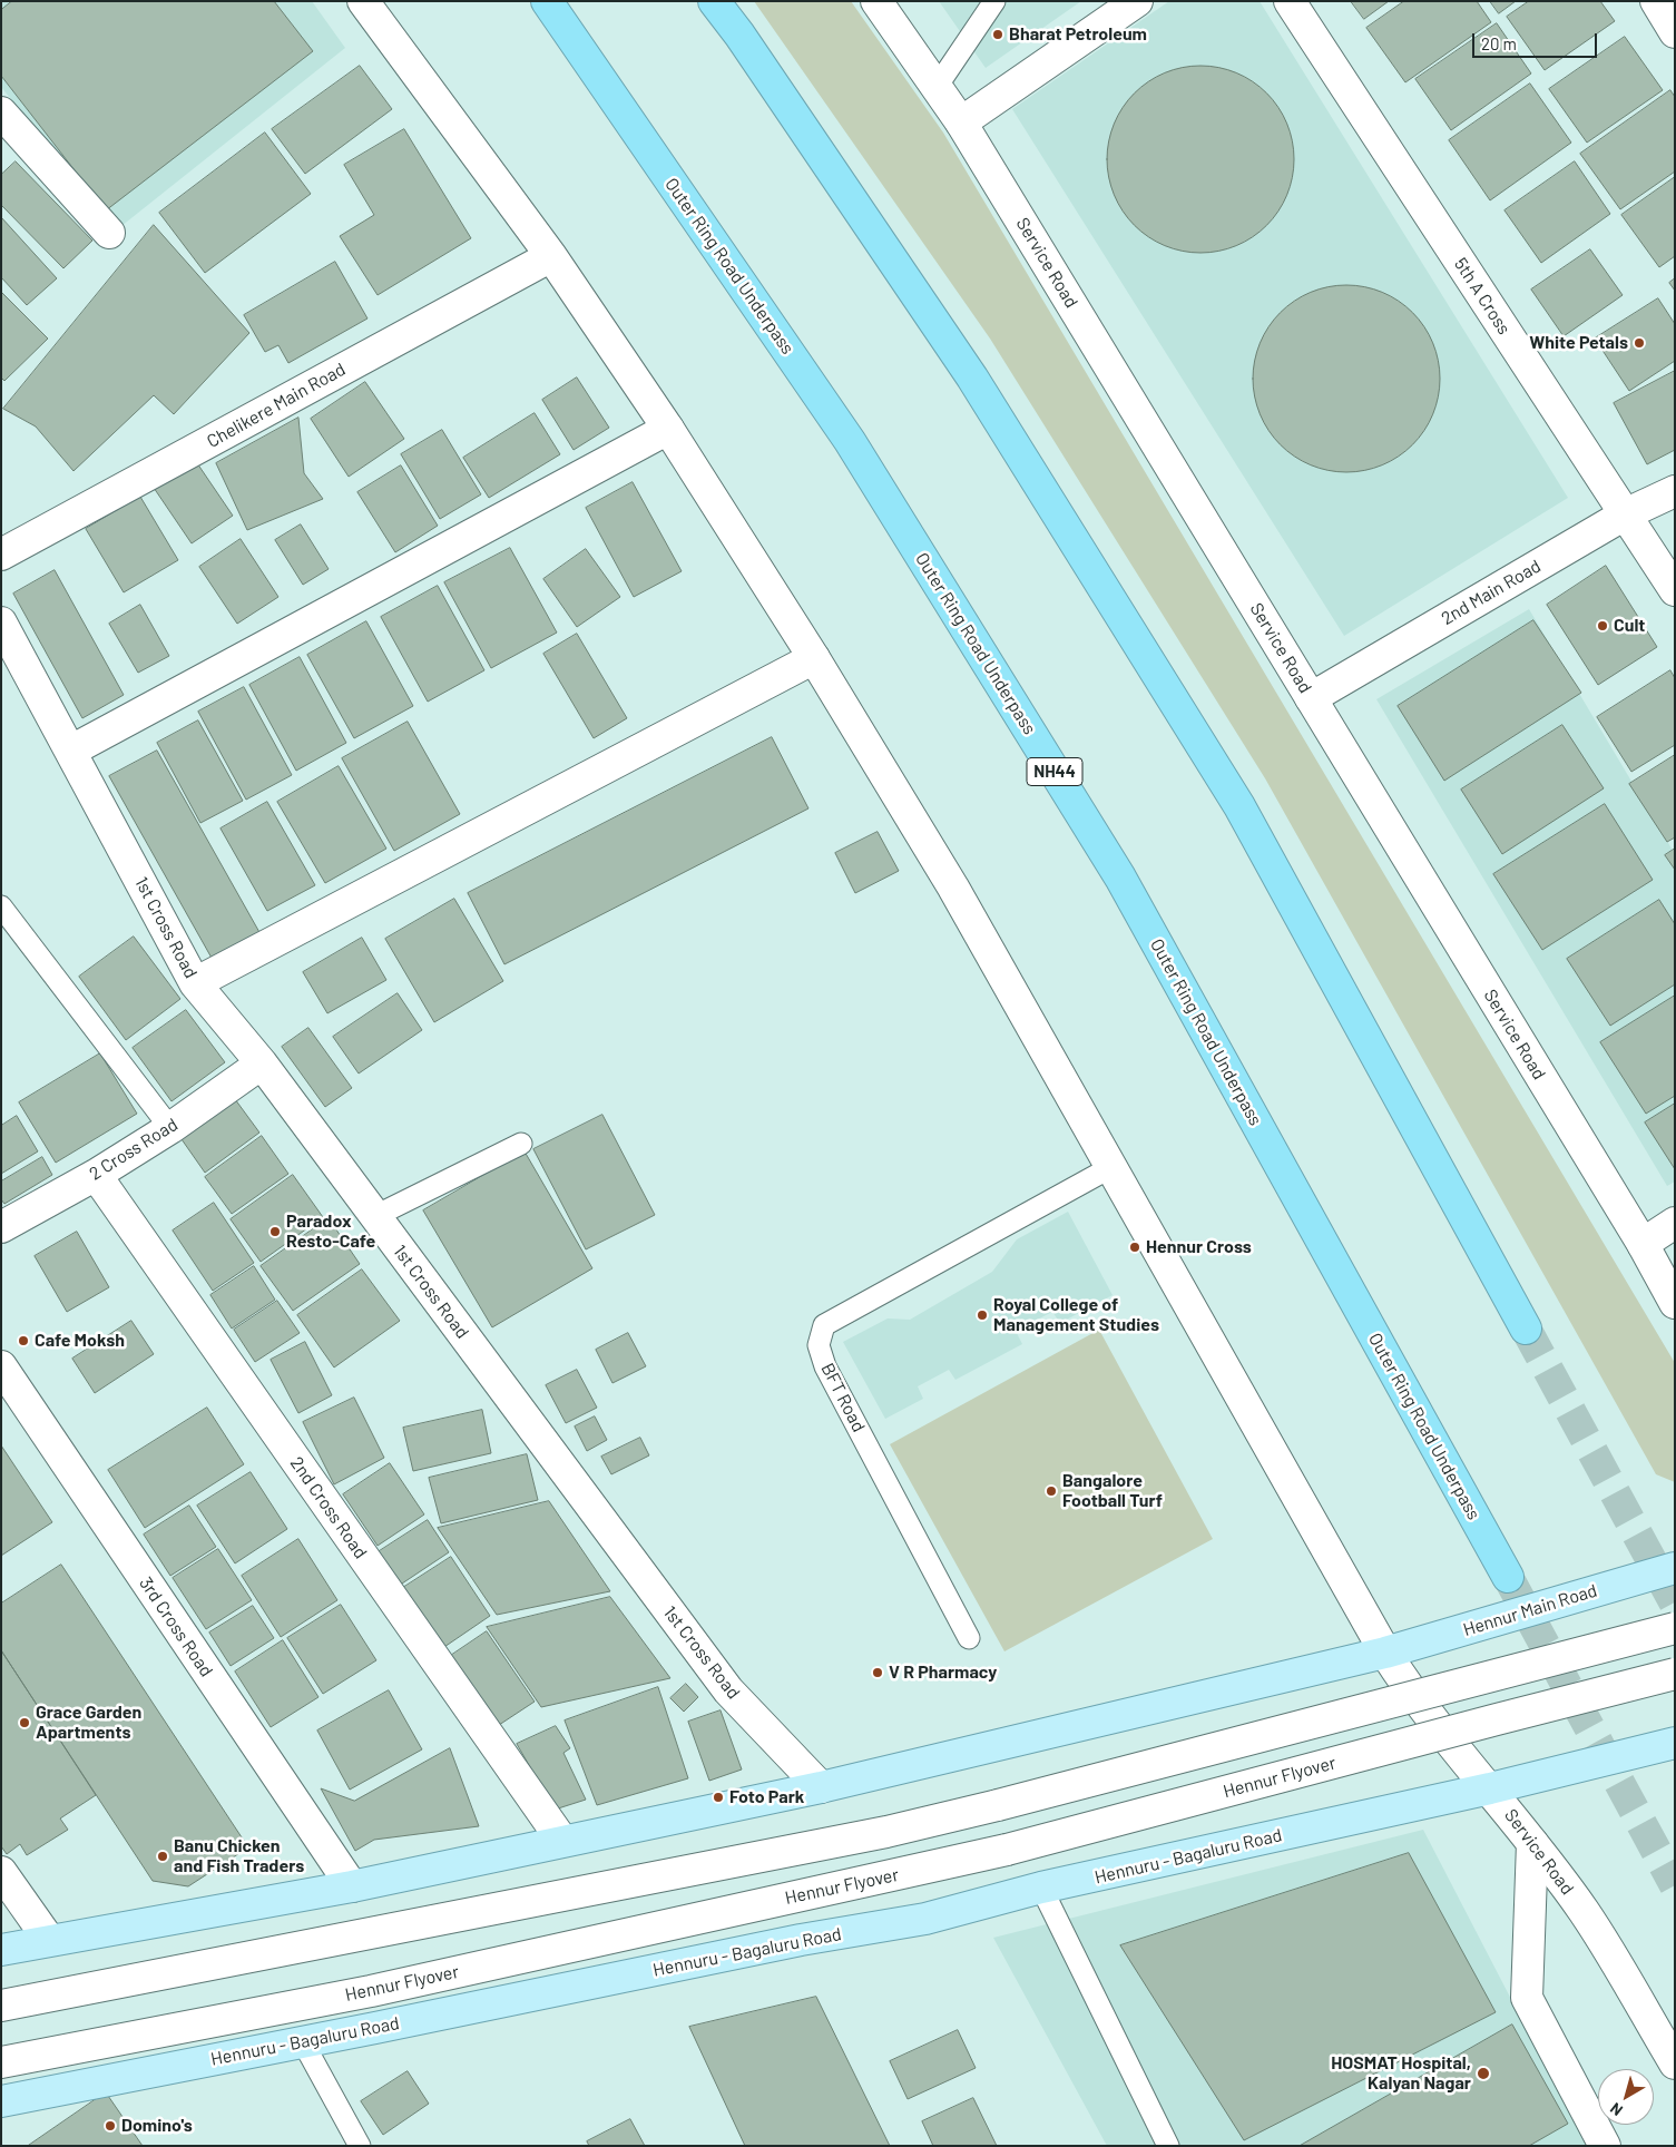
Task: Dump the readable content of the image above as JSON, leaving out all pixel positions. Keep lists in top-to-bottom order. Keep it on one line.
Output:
{"streets":{"highway":["Outer Ring Road Underpass","NH44"],"main road":["Hennur Main Road","Hennuru - Bagaluru Road"],"street":["Service Road","5th A Cross","Chelikere Main Road","2nd Main Road","1st Cross Road","2 Cross Road","2nd Cross Road","3rd Cross Road","Hennur Flyover"],"lane":["BFT Road"]},"crossings":[["Service Road","Chelikere Main Road"],["Service Road","2nd Main Road"],["Service Road","BFT Road"],["Service Road","Hennur Main Road"],["Service Road","Hennuru - Bagaluru Road"],["5th A Cross","2nd Main Road"],["1st Cross Road","2 Cross Road"],["2 Cross Road","2nd Cross Road"]],"places":["Bharat Petroleum","White Petals","Cult","Paradox Resto-Cafe","Hennur Cross","Royal College of Management Studies","Cafe Moksh","Bangalore Football Turf","V R Pharmacy","Grace Garden Apartments","Foto Park","Banu Chicken and Fish Traders","HOSMAT Hospital, Kalyan Nagar","Domino's"],"scale_bar":"20 m","north":"bottom left"}
